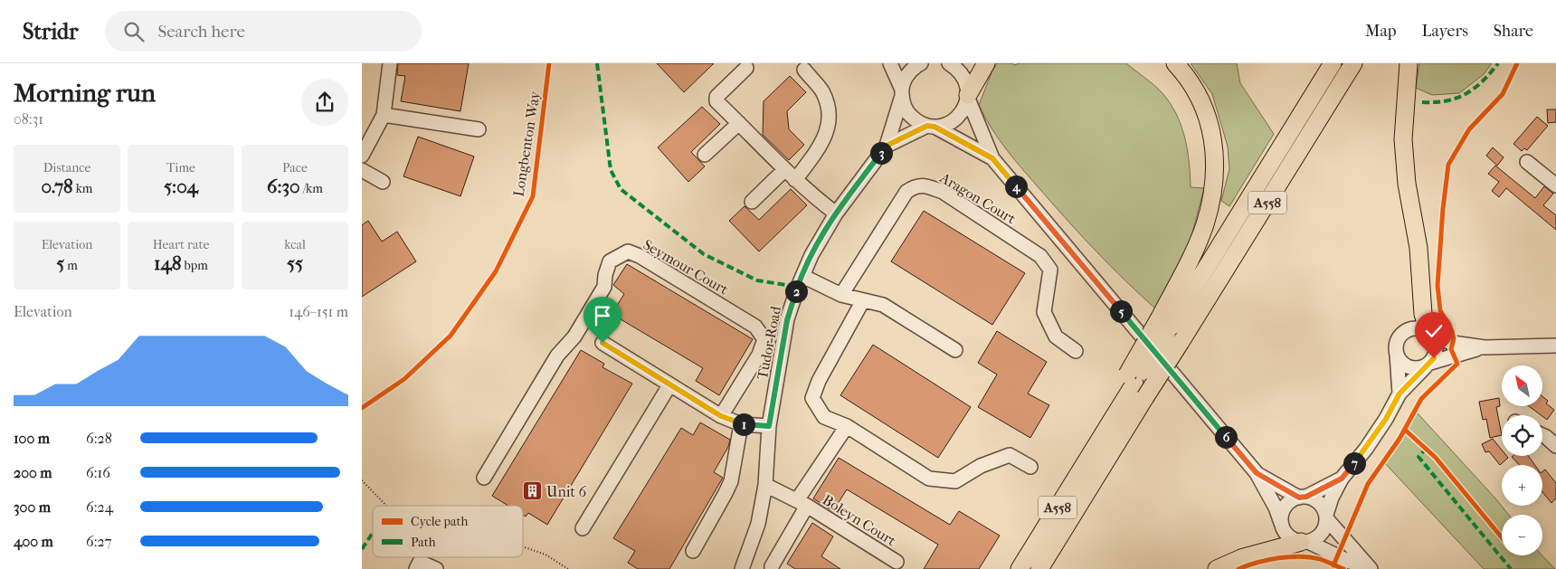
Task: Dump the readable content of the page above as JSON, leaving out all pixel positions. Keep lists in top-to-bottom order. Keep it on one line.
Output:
{"streets":{"main road":["A558"],"street":["Aragon Court","Seymour Court","Tudor Road","Boleyn Court"],"cycle path":["Longbenton Way"]},"crossings":[["Tudor Road","Boleyn Court"]],"places":{"building":["Unit 6"]},"legend":["Cycle path","Path"],"north":"top left","page":{"header":"Stridr","search":"Search here","nav":["Map","Layers","Share"],"heading":["Morning run","08:31"],"stats":[["Distance","0.78 km"],["Time","5:04"],["Pace","6:30 /km"],["Elevation","5 m"],["Heart rate","148 bpm"],["kcal","55"]],"pins":["3","4","2","5","1","6","7"],"chart":["Elevation","146–151 m"],"map_buttons":["+","−"],"list":[{"name":"100 m","note":"6:28"},{"name":"200 m","note":"6:16"},{"name":"300 m","note":"6:24"},{"name":"400 m","note":"6:27"}]}}
